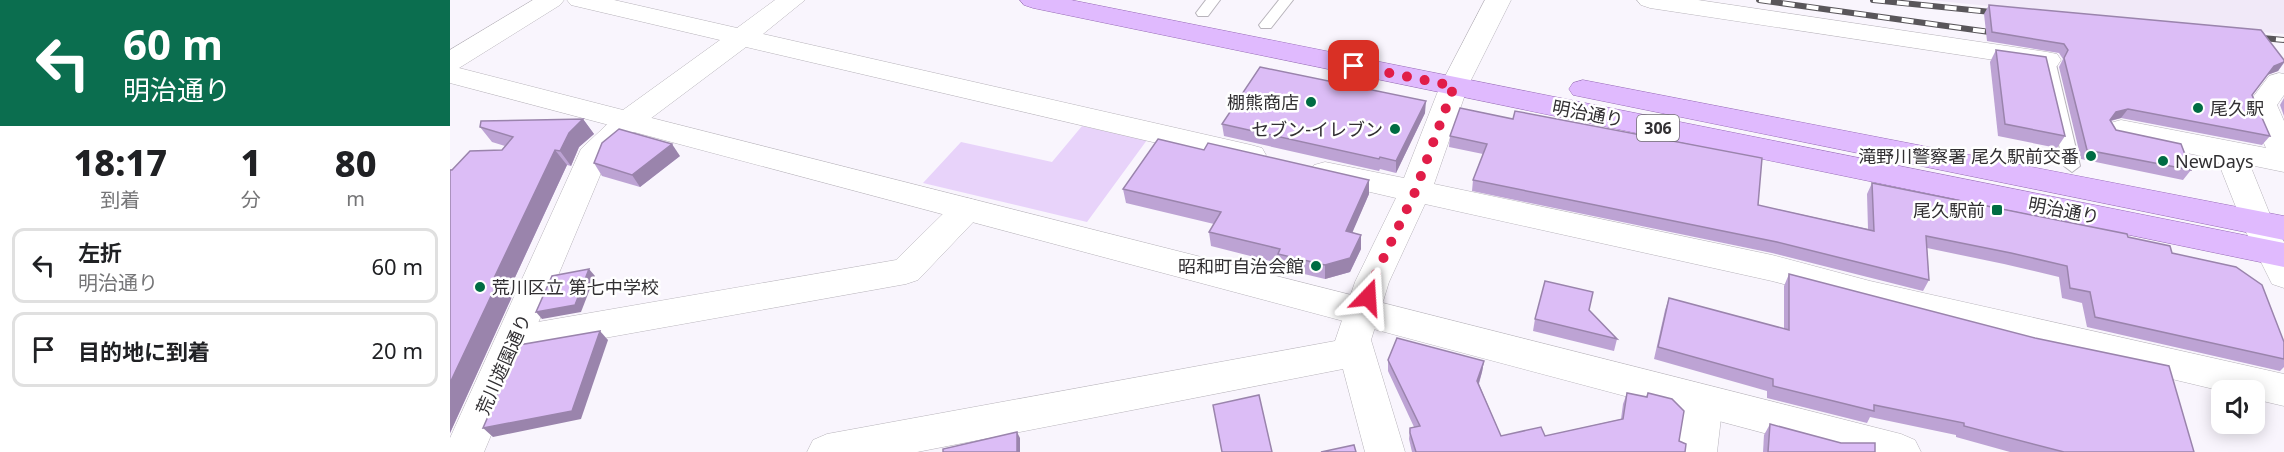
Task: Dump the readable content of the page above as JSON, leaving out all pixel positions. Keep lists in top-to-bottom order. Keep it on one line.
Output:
{"streets":{"main road":["明治通り","306"],"street":["荒川遊園通り"]},"places":{"other":["棚熊商店","尾久駅","セブン-イレブン","滝野川警察署 尾久駅前交番","NewDays","昭和町自治会館","荒川区立 第七中学校"],"transit":["尾久駅前"]},"page":{"turn":["60 m","明治通り"],"eta":["18:17","到着","1","分","80","m"],"list":[{"name":"左折","note":"明治通り","value":"60 m"},{"name":"目的地に到着","value":"20 m"}]}}
